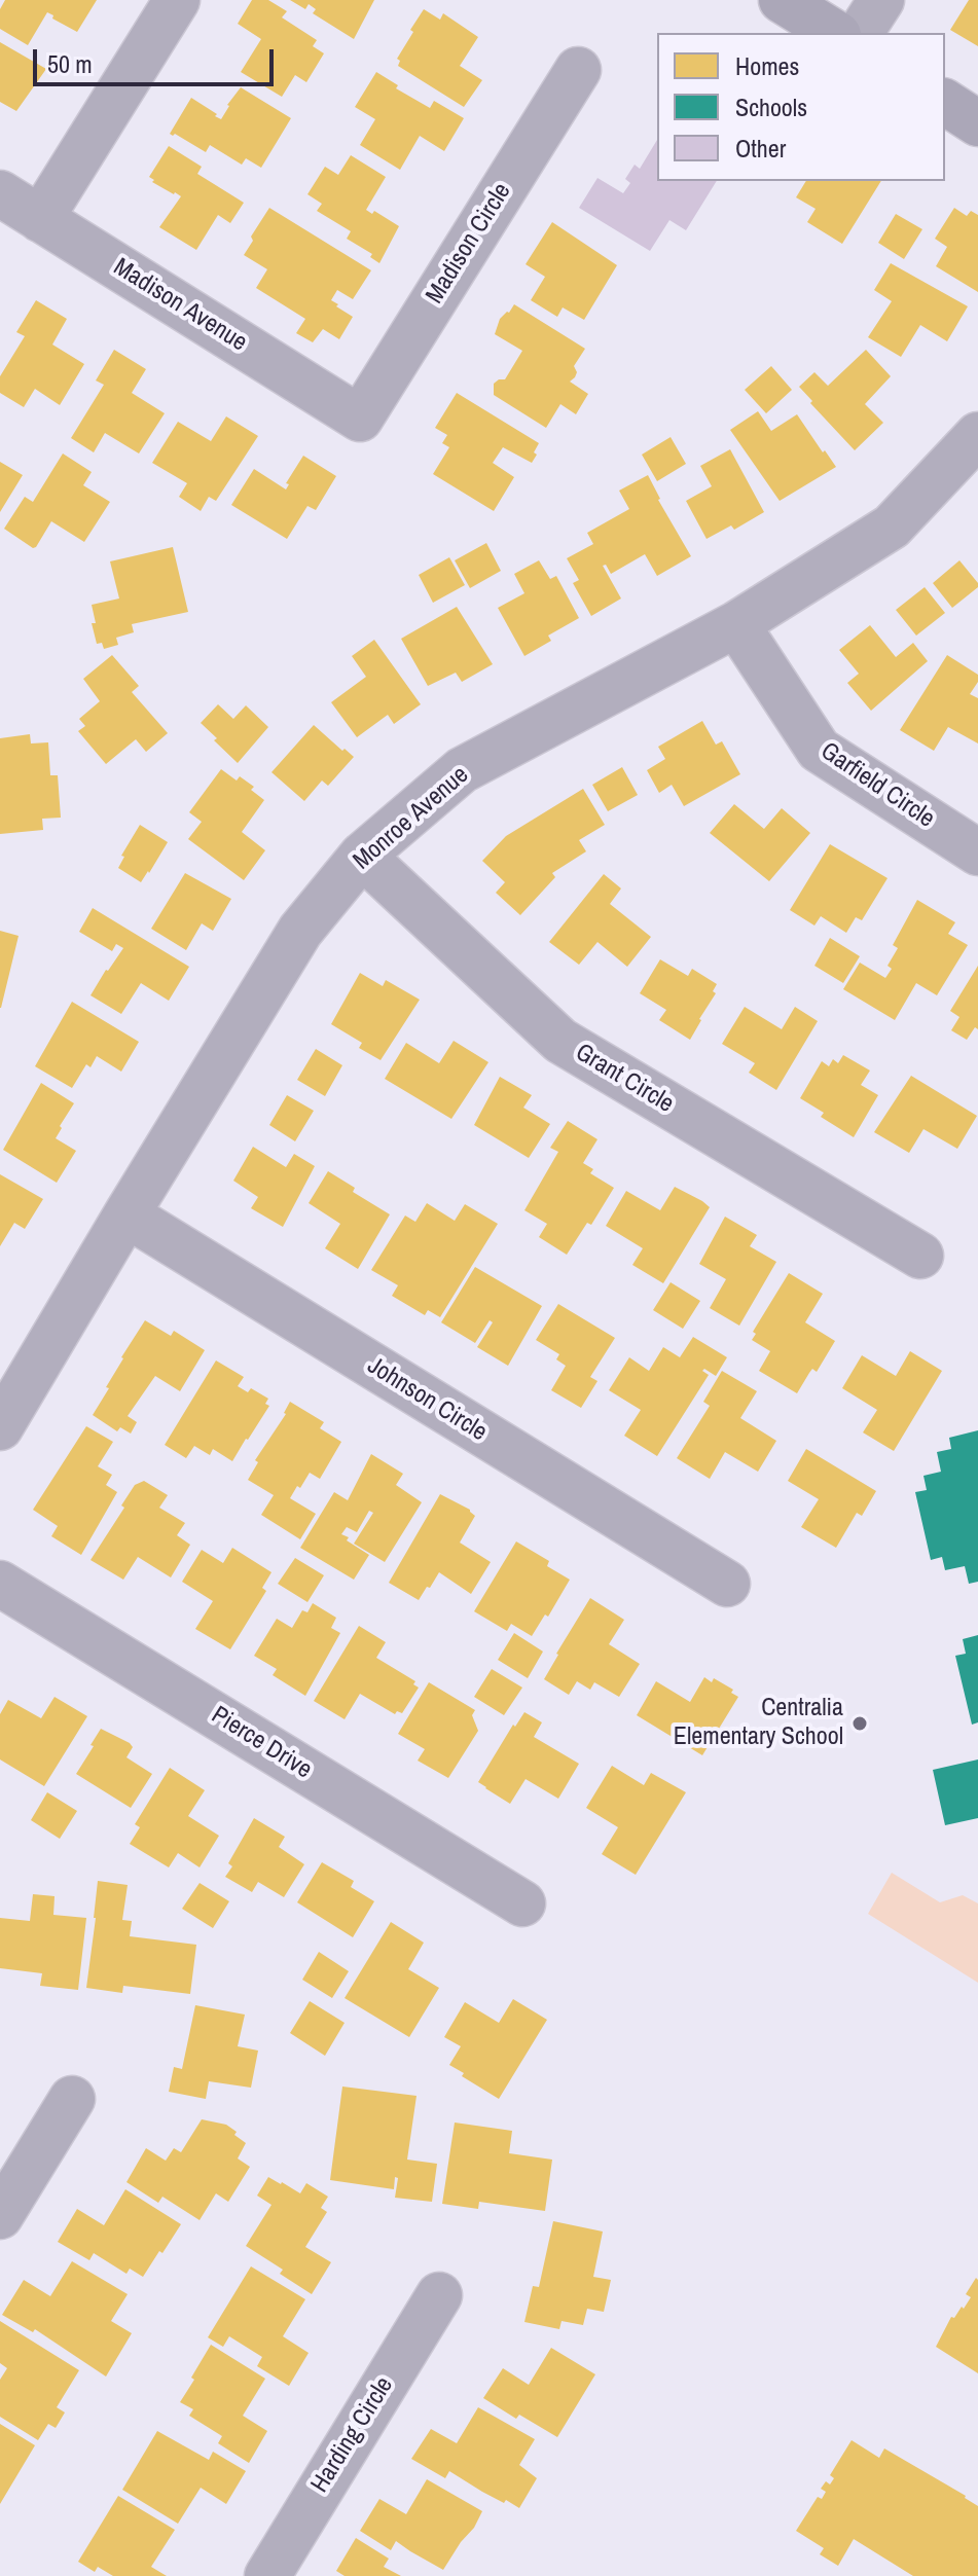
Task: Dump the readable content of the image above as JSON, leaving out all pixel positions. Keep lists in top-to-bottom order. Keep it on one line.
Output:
{"streets":{"street":["Madison Circle","Madison Avenue","Garfield Circle","Monroe Avenue","Grant Circle","Johnson Circle","Pierce Drive","Harding Circle"]},"crossings":[["Madison Circle","Madison Avenue"],["Garfield Circle","Monroe Avenue"],["Monroe Avenue","Grant Circle"],["Monroe Avenue","Johnson Circle"]],"places":["Centralia Elementary School"],"legend":["Homes","Schools","Other"],"scale_bar":"50 m"}
